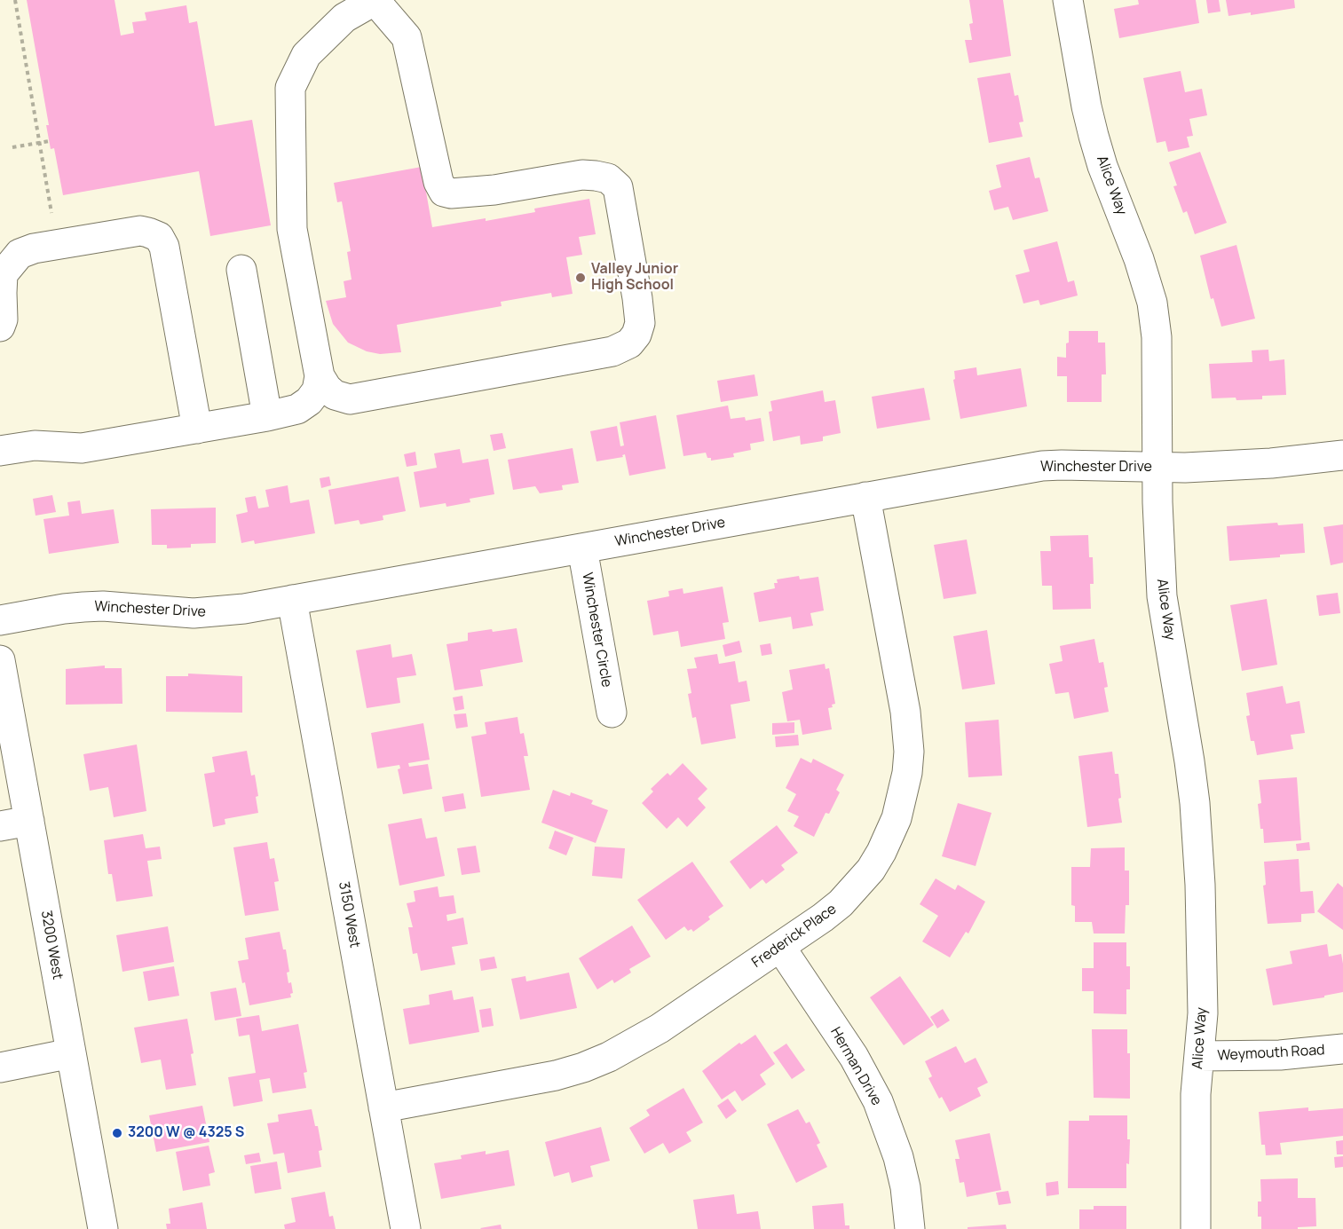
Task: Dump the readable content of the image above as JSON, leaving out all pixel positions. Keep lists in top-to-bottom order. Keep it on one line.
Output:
{"streets":{"street":["Alice Way","Winchester Drive","Winchester Circle","3150 West","Frederick Place","3200 West","Weymouth Road","Herman Drive"]},"crossings":[["Alice Way","Winchester Drive"],["Alice Way","Weymouth Road"],["Winchester Drive","Winchester Circle"],["Winchester Drive","3150 West"],["Winchester Drive","Frederick Place"],["3150 West","Frederick Place"],["Frederick Place","Herman Drive"]],"places":["Valley Junior High School","3200 W @ 4325 S"]}
